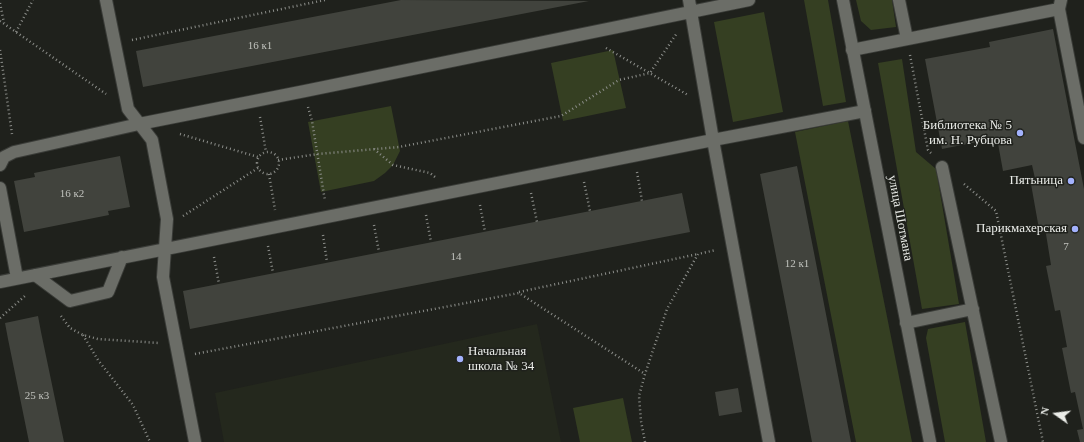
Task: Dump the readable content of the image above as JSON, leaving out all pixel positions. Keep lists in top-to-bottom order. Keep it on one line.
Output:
{"streets":{"street":["улица Шотмана"]},"places":["Библиотека № 5 им. Н. Рубцова","Пятьница","Парикмахерская","Начальная школа № 34"],"house_numbers":["16 к1","16 к2","7","14","12 к1","25 к3"],"north":"left"}
